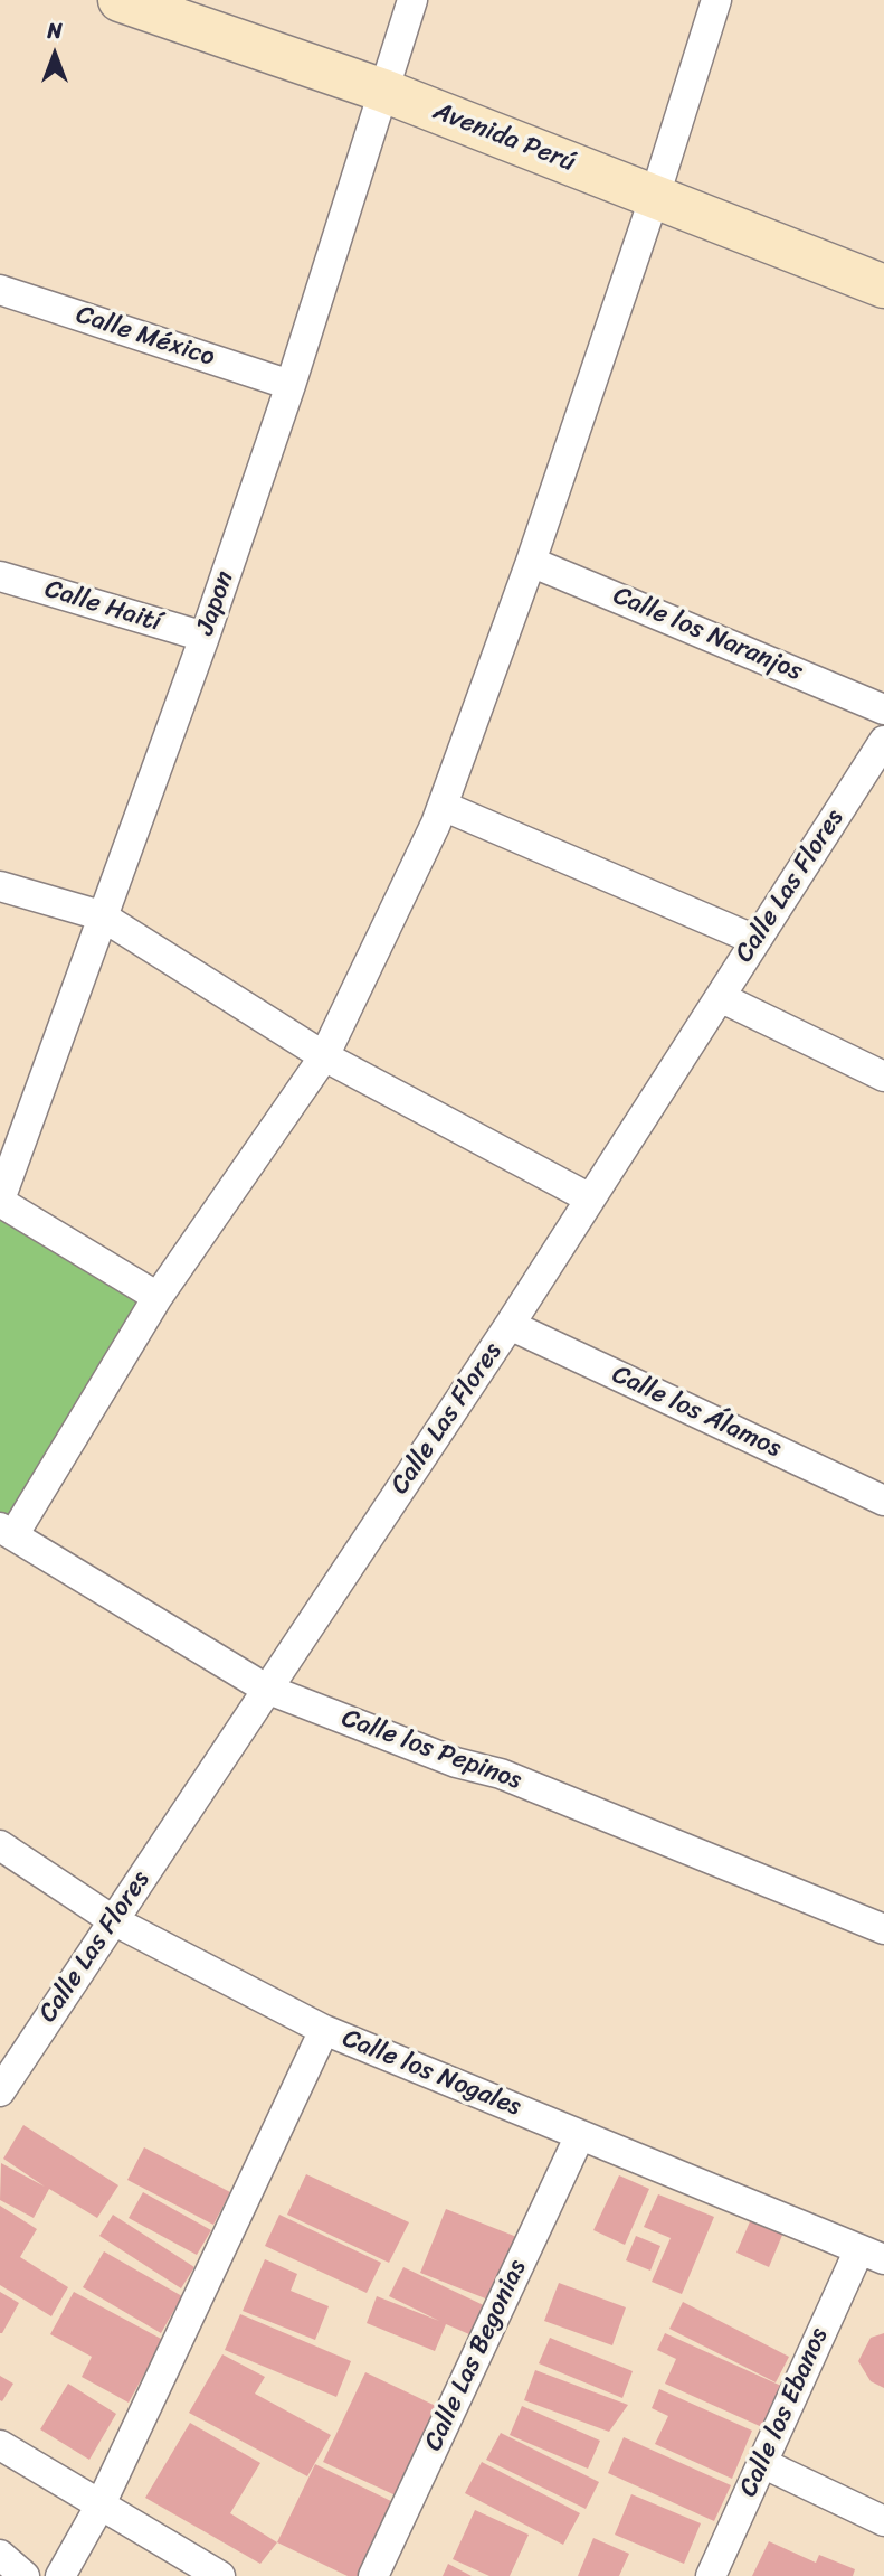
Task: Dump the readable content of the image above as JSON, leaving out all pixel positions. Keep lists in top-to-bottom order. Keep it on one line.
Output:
{"streets":{"street":["Avenida Perú","Calle México","Japon","Calle Haití","Calle los Naranjos","Calle Las Flores","Calle los Álamos","Calle los Pepinos","Calle los Nogales","Calle Las Begonias","Calle los Ebanos"]},"crossings":[["Avenida Perú","Japon"],["Calle México","Japon"],["Japon","Calle Haití"],["Calle Las Flores","Calle los Álamos"],["Calle Las Flores","Calle los Pepinos"],["Calle Las Flores","Calle los Nogales"],["Calle los Nogales","Calle Las Begonias"],["Calle los Nogales","Calle los Ebanos"]],"north":"top"}
